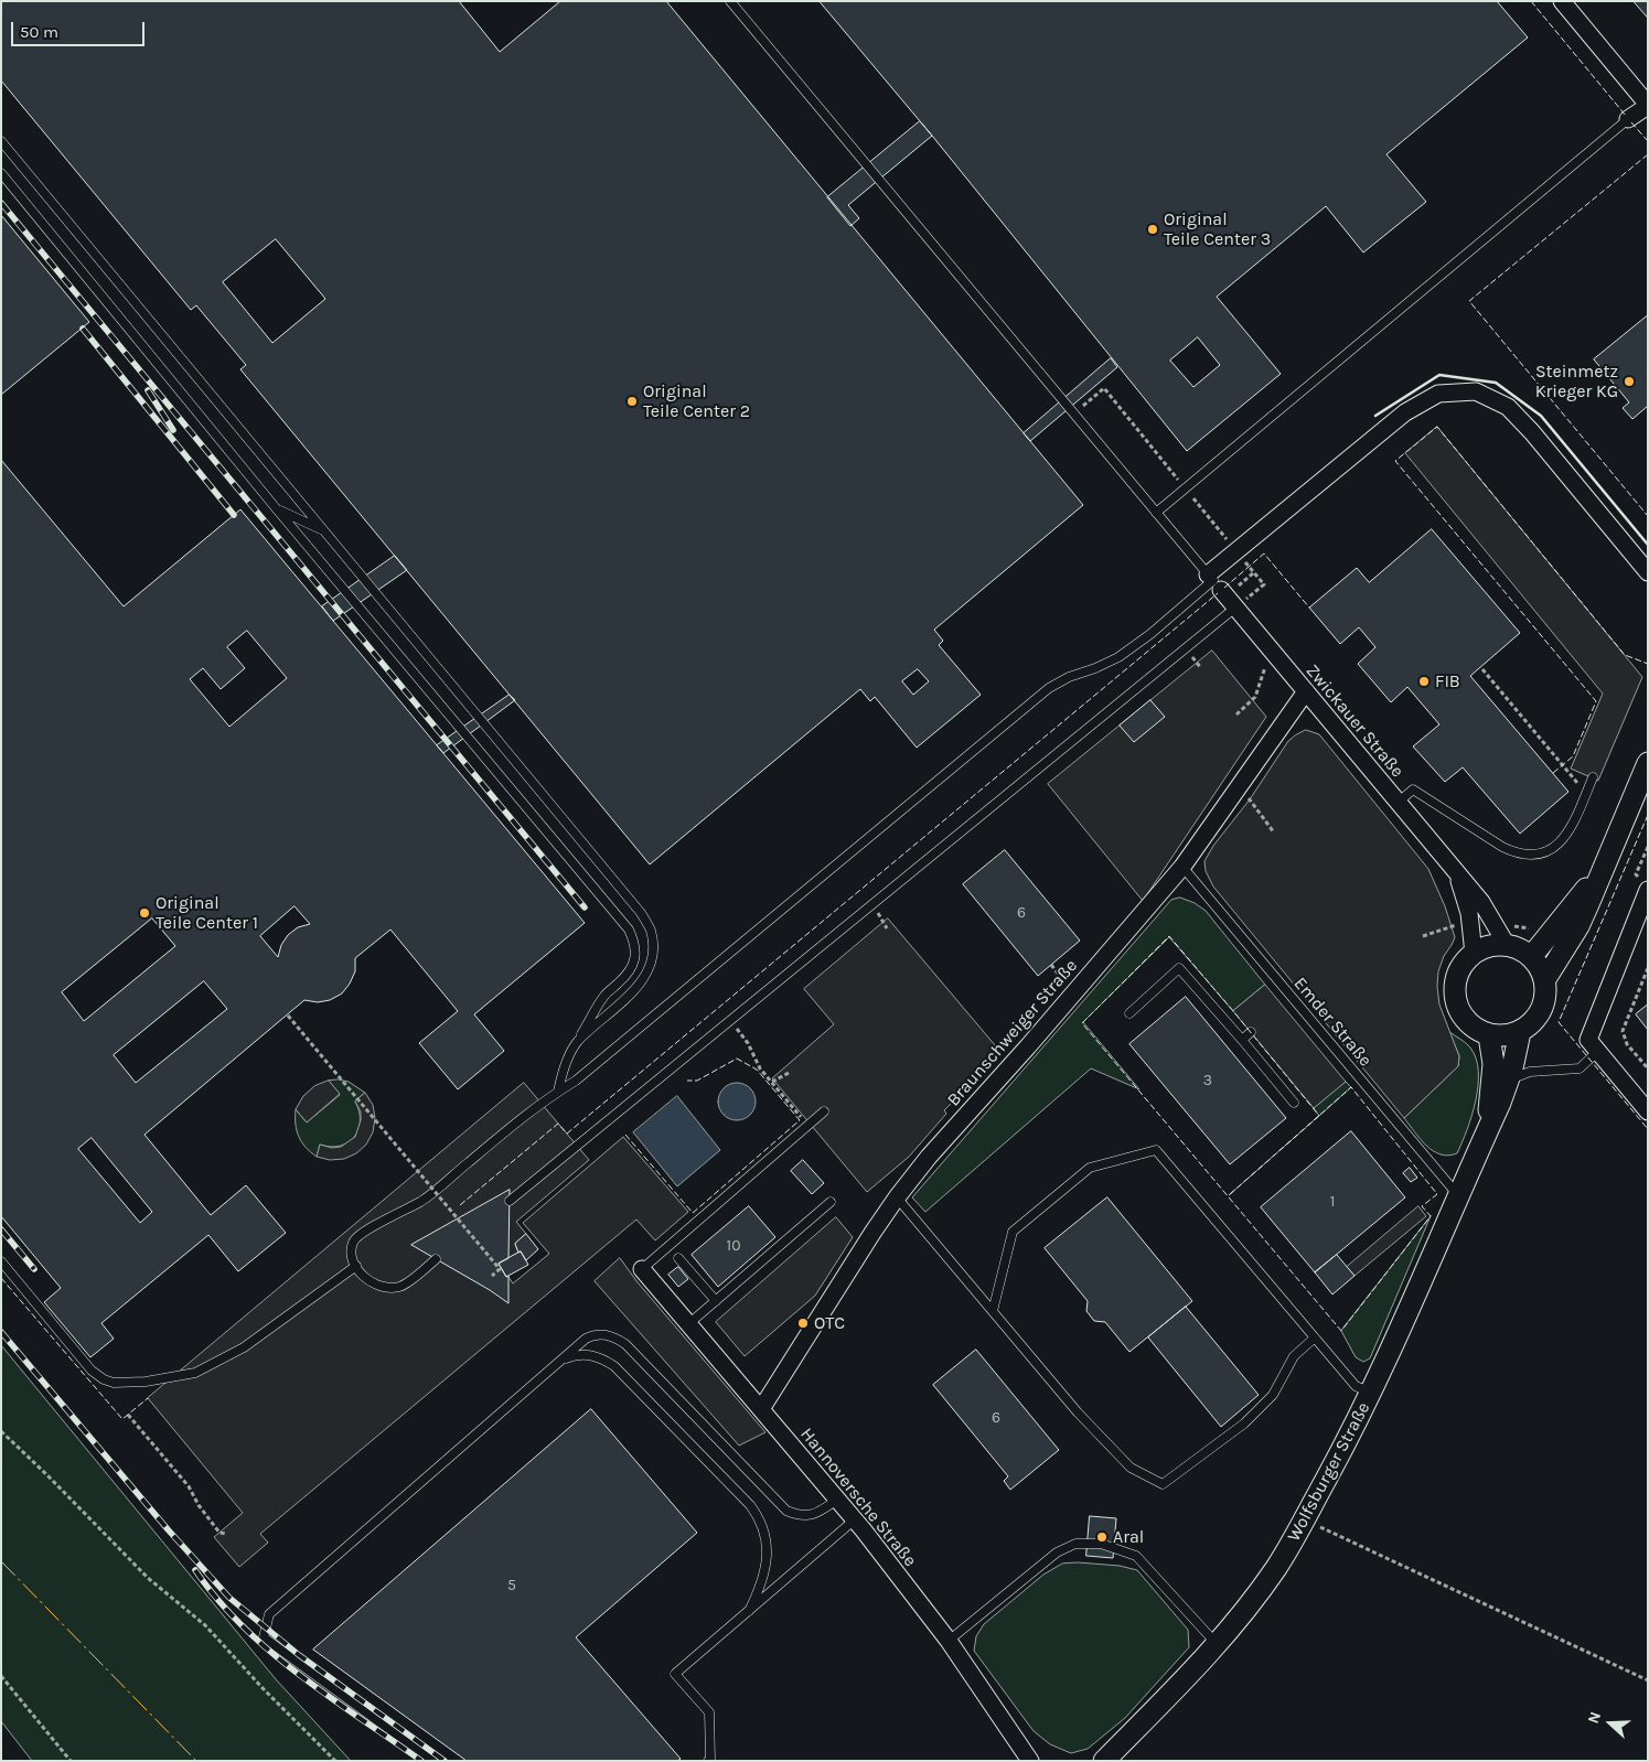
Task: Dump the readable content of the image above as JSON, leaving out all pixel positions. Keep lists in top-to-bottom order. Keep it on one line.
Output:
{"streets":{"street":["Zwickauer Straße","Braunschweiger Straße","Wolfsburger Straße","Hannoversche Straße"],"lane":["Emder Straße"]},"crossings":[["Zwickauer Straße","Braunschweiger Straße"],["Zwickauer Straße","Wolfsburger Straße"],["Emder Straße","Braunschweiger Straße"],["Emder Straße","Wolfsburger Straße"],["Braunschweiger Straße","Hannoversche Straße"]],"places":["Original Teile Center 3","Steinmetz Krieger KG","Original Teile Center 2","FIB","Original Teile Center 1","OTC","Aral"],"house_numbers":["6","3","1","10","6","5"],"scale_bar":"50 m","north":"left"}
